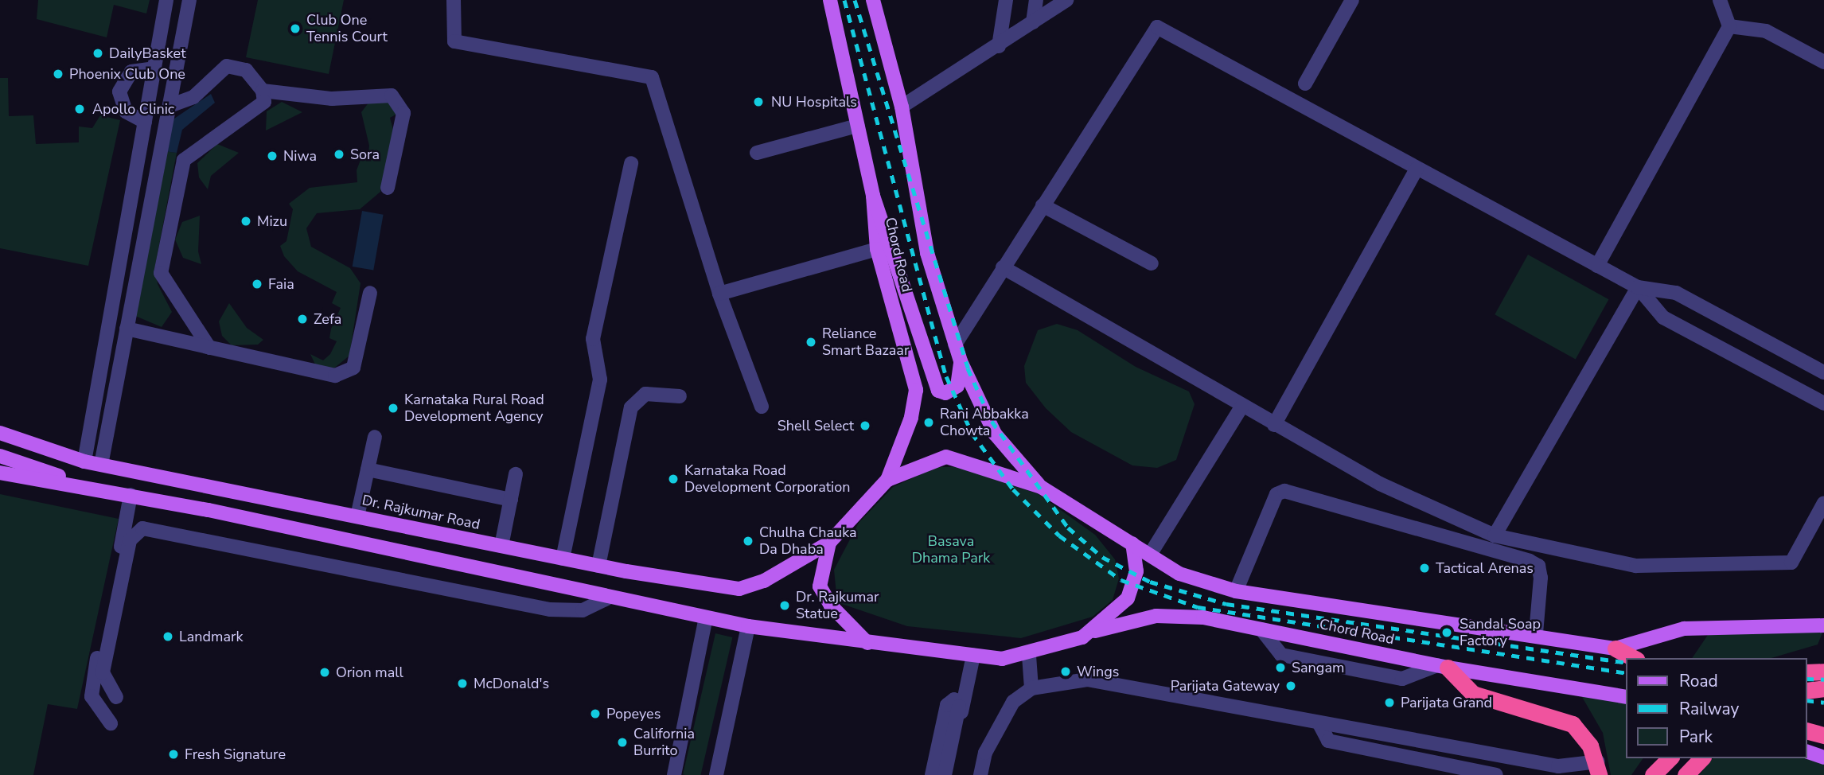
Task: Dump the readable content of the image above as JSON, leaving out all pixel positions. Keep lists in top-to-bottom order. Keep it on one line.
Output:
{"streets":{"main road":["Chord Road","Dr. Rajkumar Road"]},"parks":["Basava Dhama Park"],"places":["Club One Tennis Court","DailyBasket","Phoenix Club One","NU Hospitals","Apollo Clinic","Sora","Niwa","Mizu","Faia","Zefa","Reliance Smart Bazaar","Karnataka Rural Road Development Agency","Rani Abbakka Chowta","Shell Select","Karnataka Road Development Corporation","Chulha Chauka Da Dhaba","Tactical Arenas","Dr. Rajkumar Statue","Sandal Soap Factory","Landmark","Sangam","Wings","Orion mall","McDonald's","Parijata Gateway","Parijata Grand","Popeyes","California Burrito","Fresh Signature"],"legend":["Road","Railway","Park"]}
